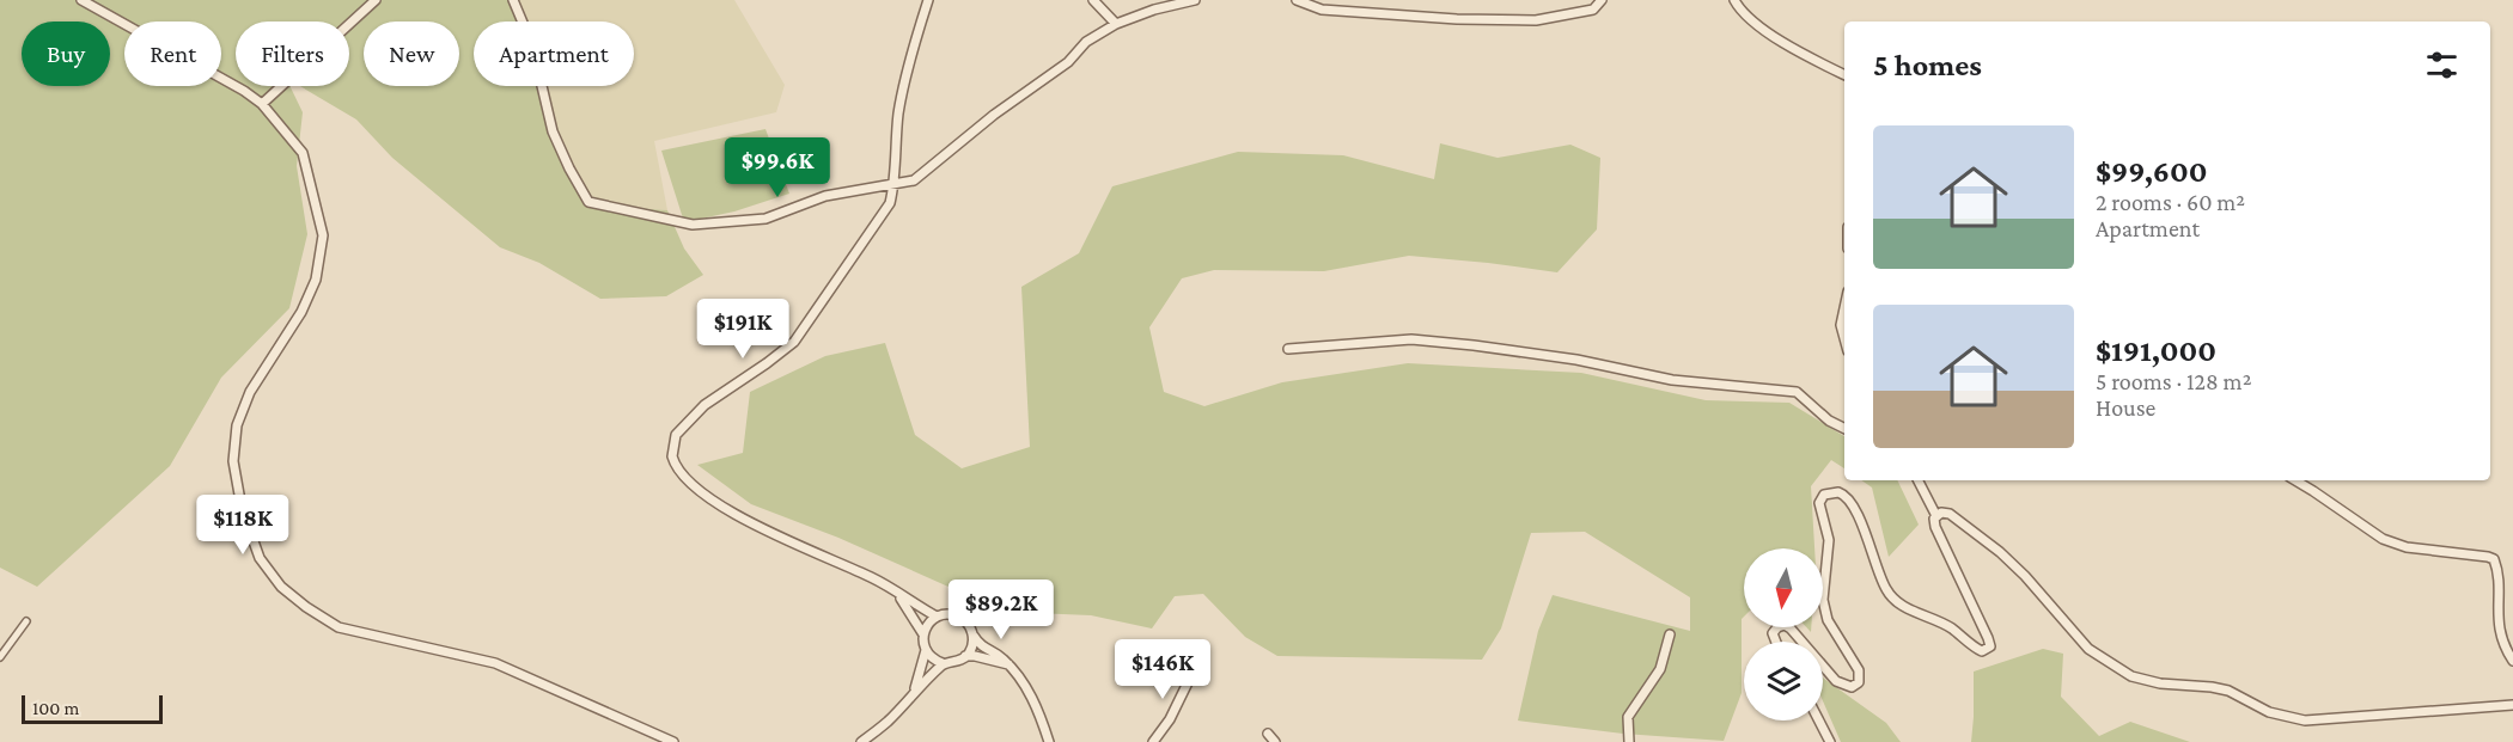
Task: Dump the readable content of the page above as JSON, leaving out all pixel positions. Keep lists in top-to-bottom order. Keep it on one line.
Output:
{"scale_bar":"100 m","north":"bottom","page":{"chip":["Buy","Rent","Filters","New","Apartment"],"heading":"5 homes","list":[{"name":"$99,600","note":"2 rooms · 60 m² · Apartment"},{"name":"$191,000","note":"5 rooms · 128 m² · House"}],"price":["$99.6K","$191K","$118K","$89.2K","$146K"],"scale":"100 m"}}
